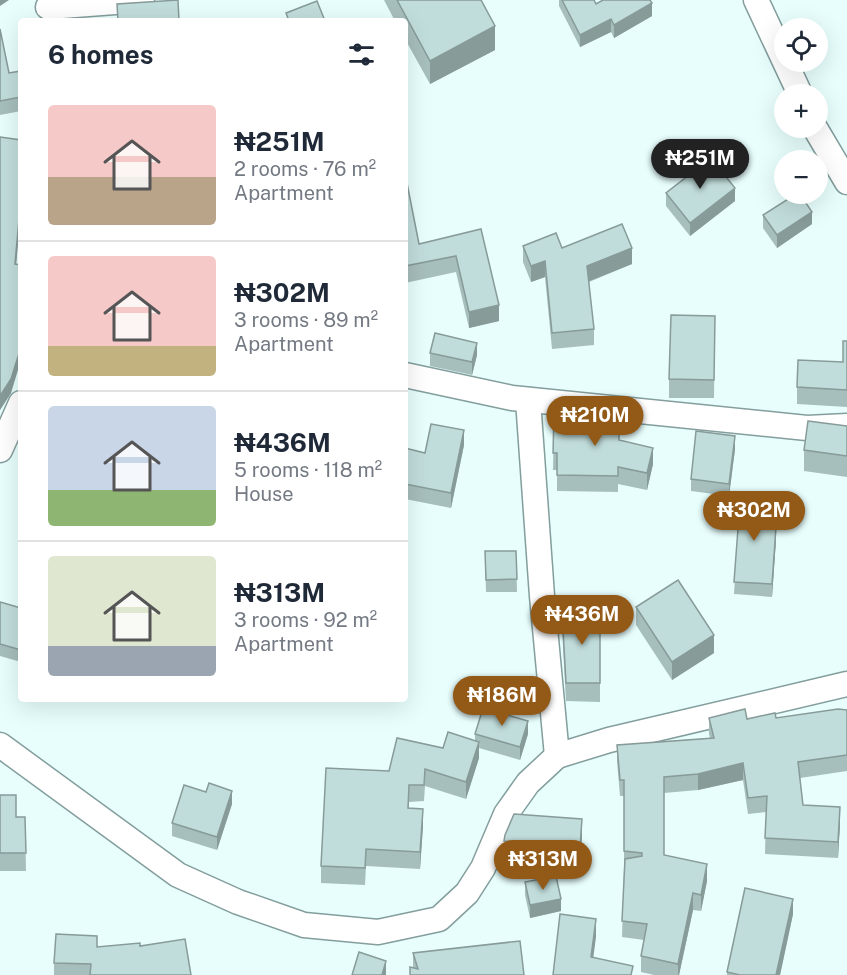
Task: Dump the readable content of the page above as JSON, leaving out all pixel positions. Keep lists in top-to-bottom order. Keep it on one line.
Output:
{"page":{"map_buttons":["+","−"],"heading":"6 homes","list":[{"name":"₦251M","note":"2 rooms · 76 m² · Apartment"},{"name":"₦302M","note":"3 rooms · 89 m² · Apartment"},{"name":"₦436M","note":"5 rooms · 118 m² · House"},{"name":"₦313M","note":"3 rooms · 92 m² · Apartment"}],"price":["₦251M","₦210M","₦302M","₦436M","₦186M","₦313M"]}}
